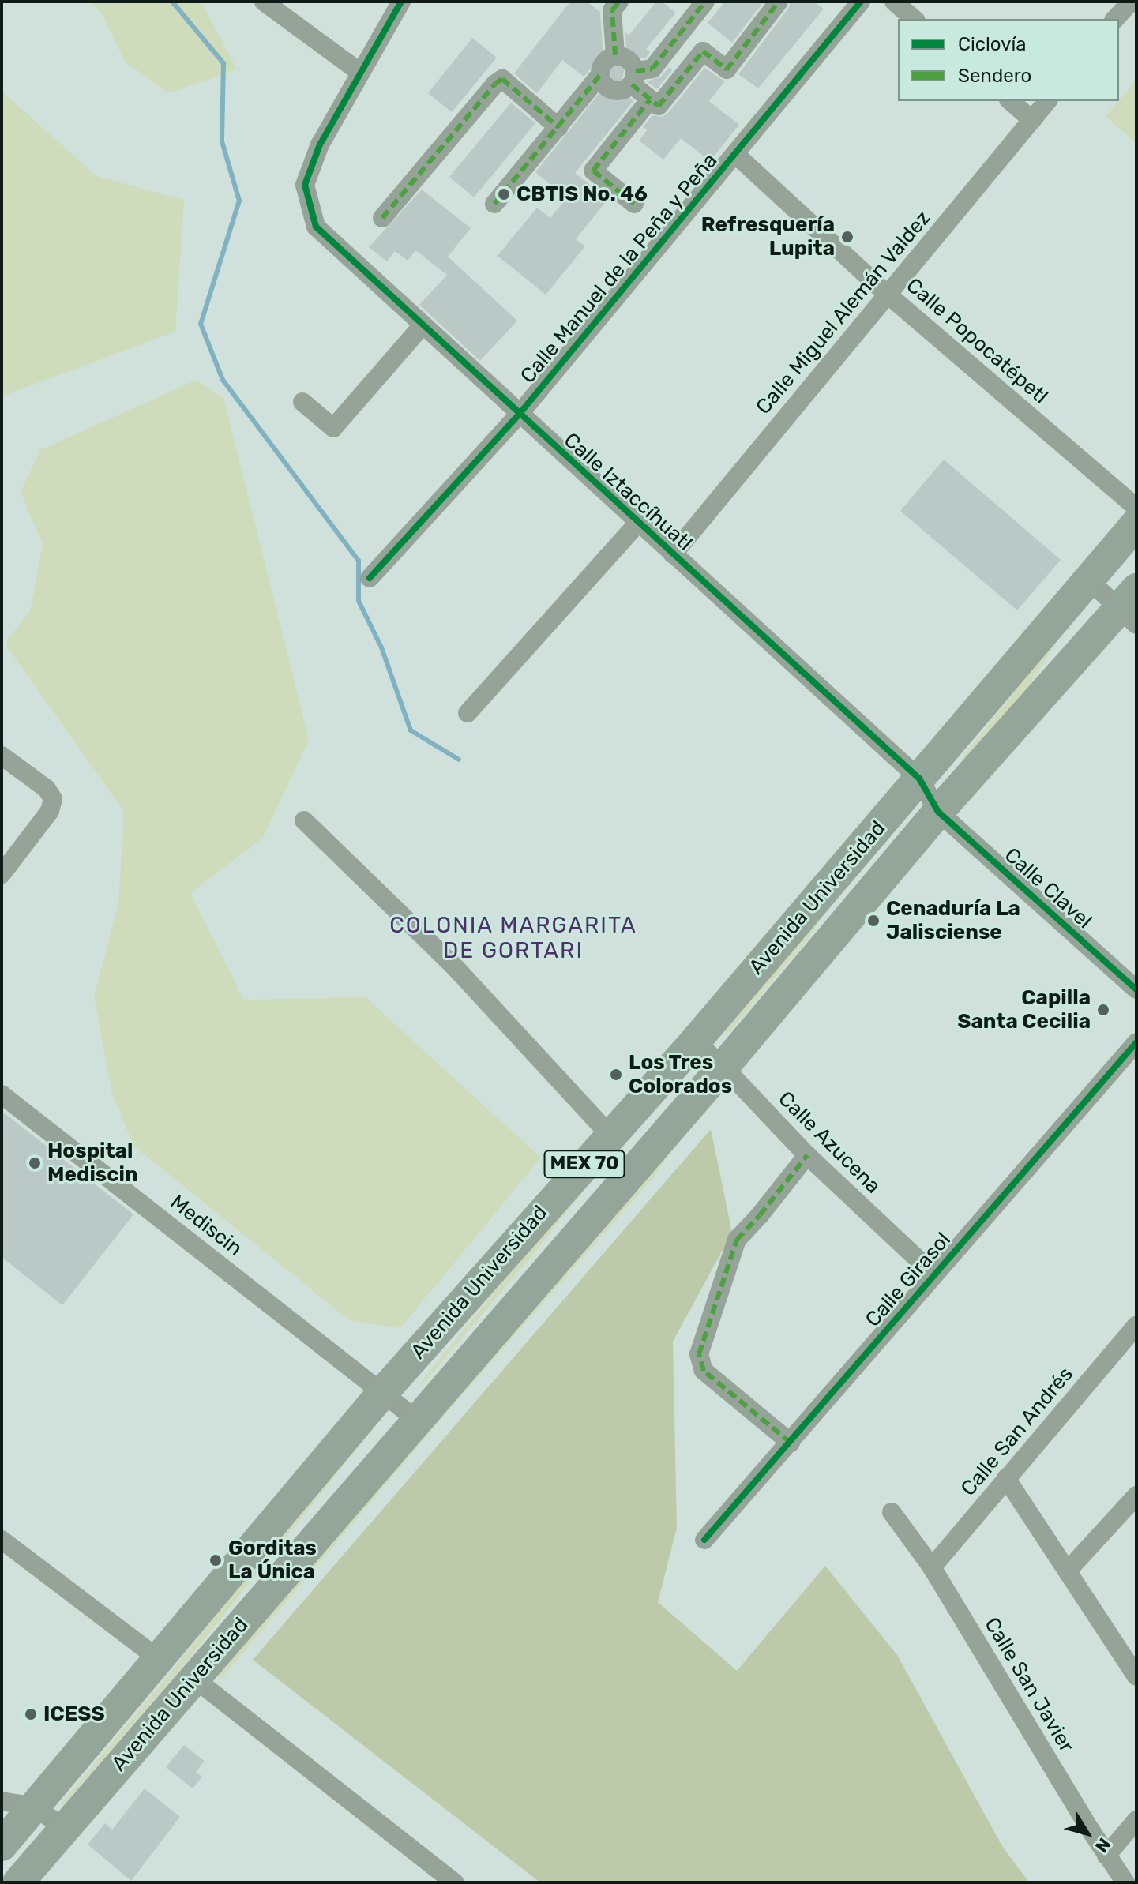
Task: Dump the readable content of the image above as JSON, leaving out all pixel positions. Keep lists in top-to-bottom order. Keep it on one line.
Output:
{"streets":{"main road":["Avenida Universidad","MEX 70"],"street":["Calle Manuel de la Peña y Peña","Calle Miguel Alemán Valdez","Calle Popocatépetl","Calle Iztaccíhuatl","Calle Clavel","Calle Azucena","Mediscin","Calle Girasol","Calle San Andrés","Calle San Javier"]},"crossings":[["Calle Manuel de la Peña y Peña","Calle Popocatépetl"],["Calle Manuel de la Peña y Peña","Calle Iztaccíhuatl"],["Calle Miguel Alemán Valdez","Calle Popocatépetl"],["Calle Miguel Alemán Valdez","Calle Iztaccíhuatl"],["Calle Iztaccíhuatl","Calle Clavel"],["Calle Iztaccíhuatl","Avenida Universidad"],["Calle Clavel","Avenida Universidad"],["Avenida Universidad","Calle Azucena"],["Avenida Universidad","Mediscin"],["Calle Azucena","Calle Girasol"],["Calle San Andrés","Calle San Javier"]],"districts":["COLONIA MARGARITA DE GORTARI"],"places":["CBTIS No. 46","Refresquería Lupita","Cenaduría La Jalisciense","Capilla Santa Cecilia","Los Tres Colorados","Hospital Mediscin","Gorditas La Única","ICESS"],"legend":["Ciclovía","Sendero"],"north":"bottom right"}
